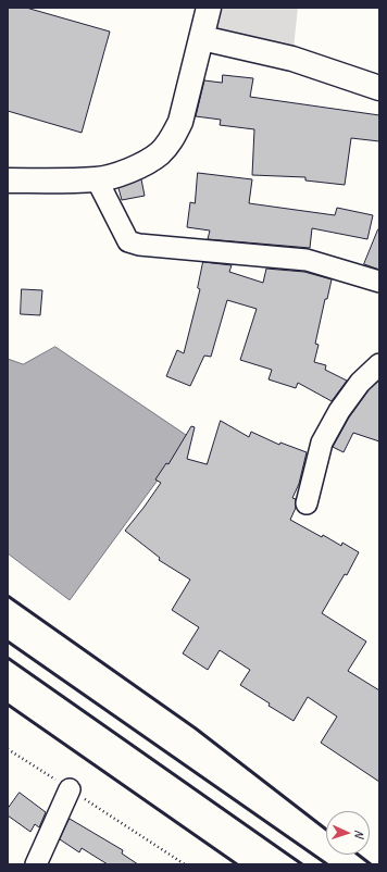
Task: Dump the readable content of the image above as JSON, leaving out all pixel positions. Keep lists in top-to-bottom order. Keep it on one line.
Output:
{"north":"right"}
